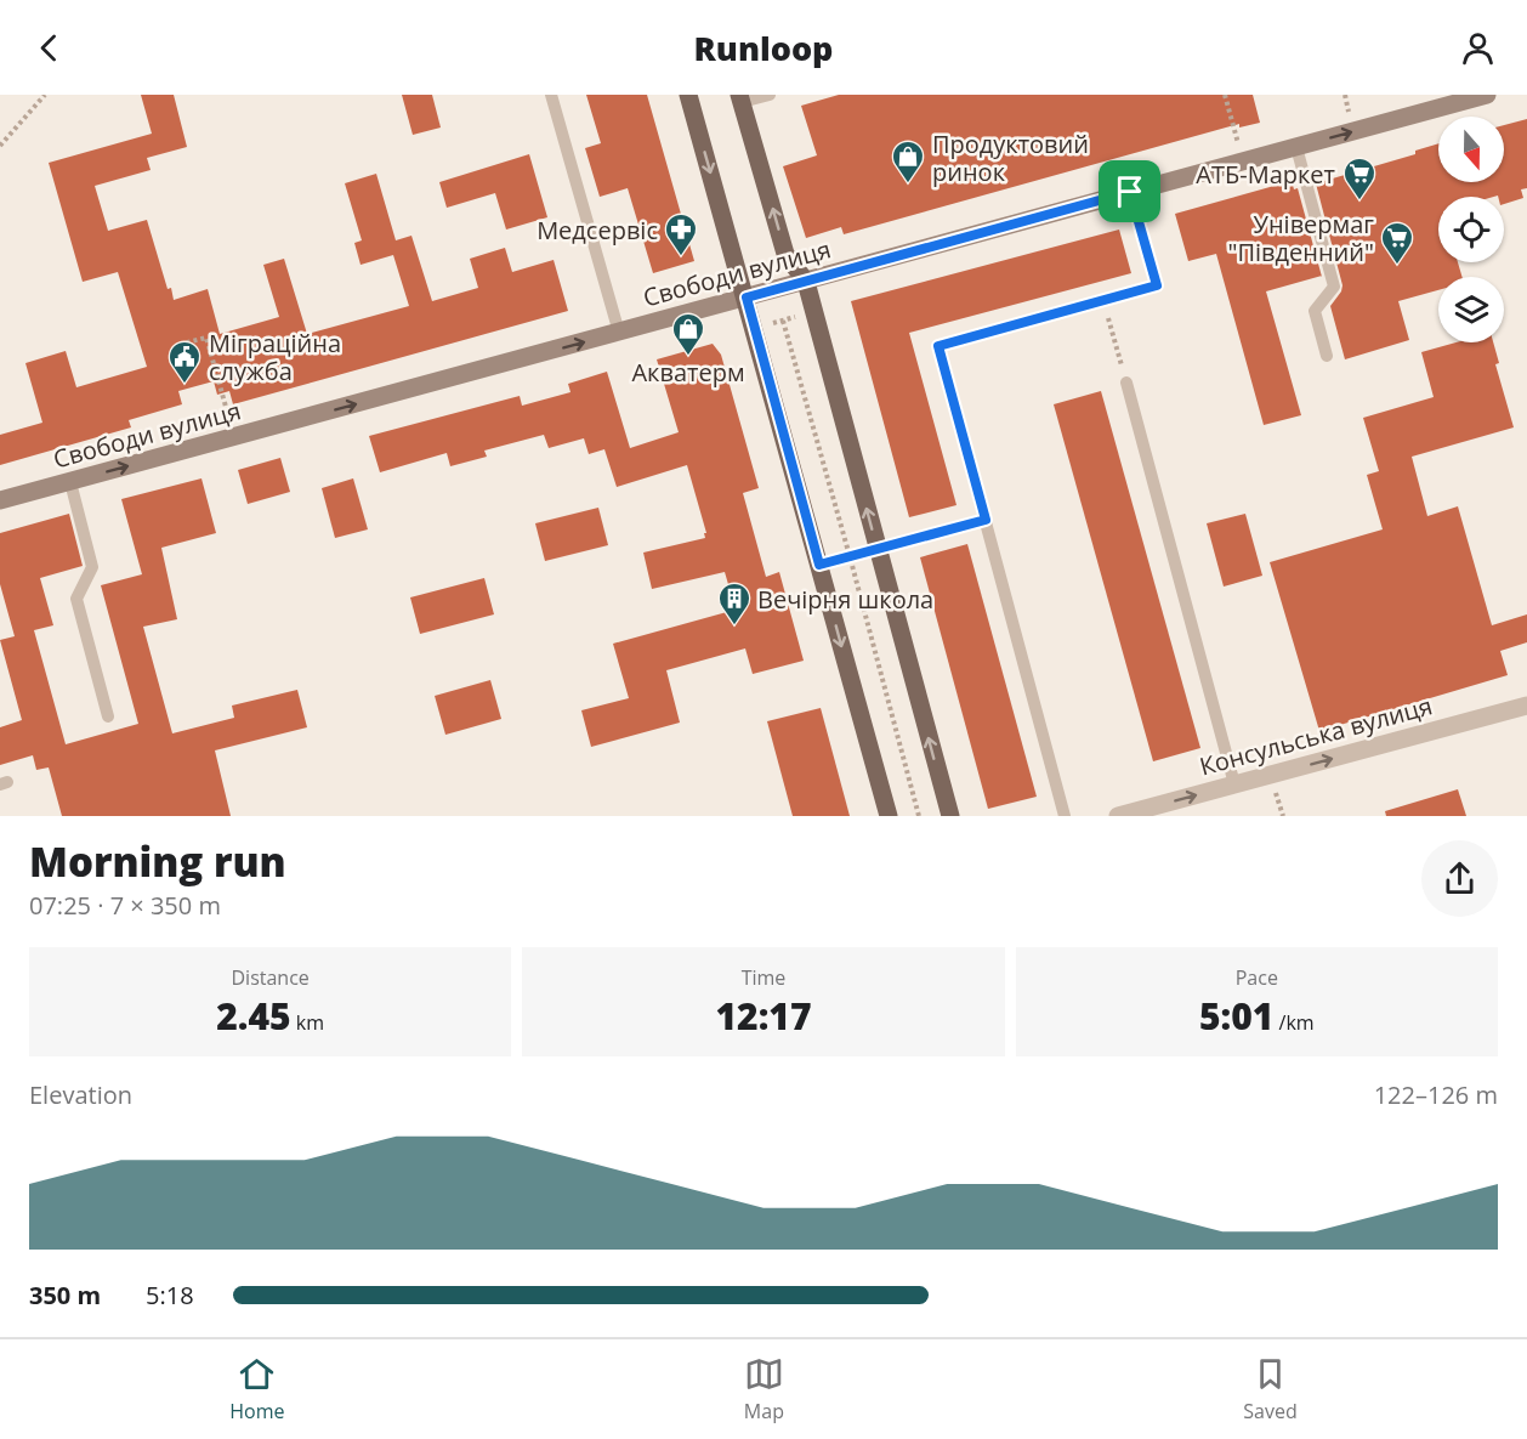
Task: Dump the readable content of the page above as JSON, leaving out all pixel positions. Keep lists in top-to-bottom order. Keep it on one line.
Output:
{"streets":{"main road":["Свободи вулиця"],"street":["Консульська вулиця"]},"one_way":["Свободи вулиця","Консульська вулиця"],"places":{"shop":["Продуктовий ринок","Акватерм"],"supermarket":["АТБ-Маркет","Універмаг \"Південний\""],"pharmacy":["Медсервіс"],"public building":["Міграційна служба"],"building":["Вечірня школа"]},"north":"bottom","page":{"header":"Runloop","heading":["Morning run","07:25 · 7 × 350 m"],"stats":[["Distance","2.45 km"],["Time","12:17"],["Pace","5:01 /km"]],"chart":["Elevation","122–126 m"],"list":[{"name":"350 m","note":"5:18"}],"tabs":["Home","Map","Saved"]}}
